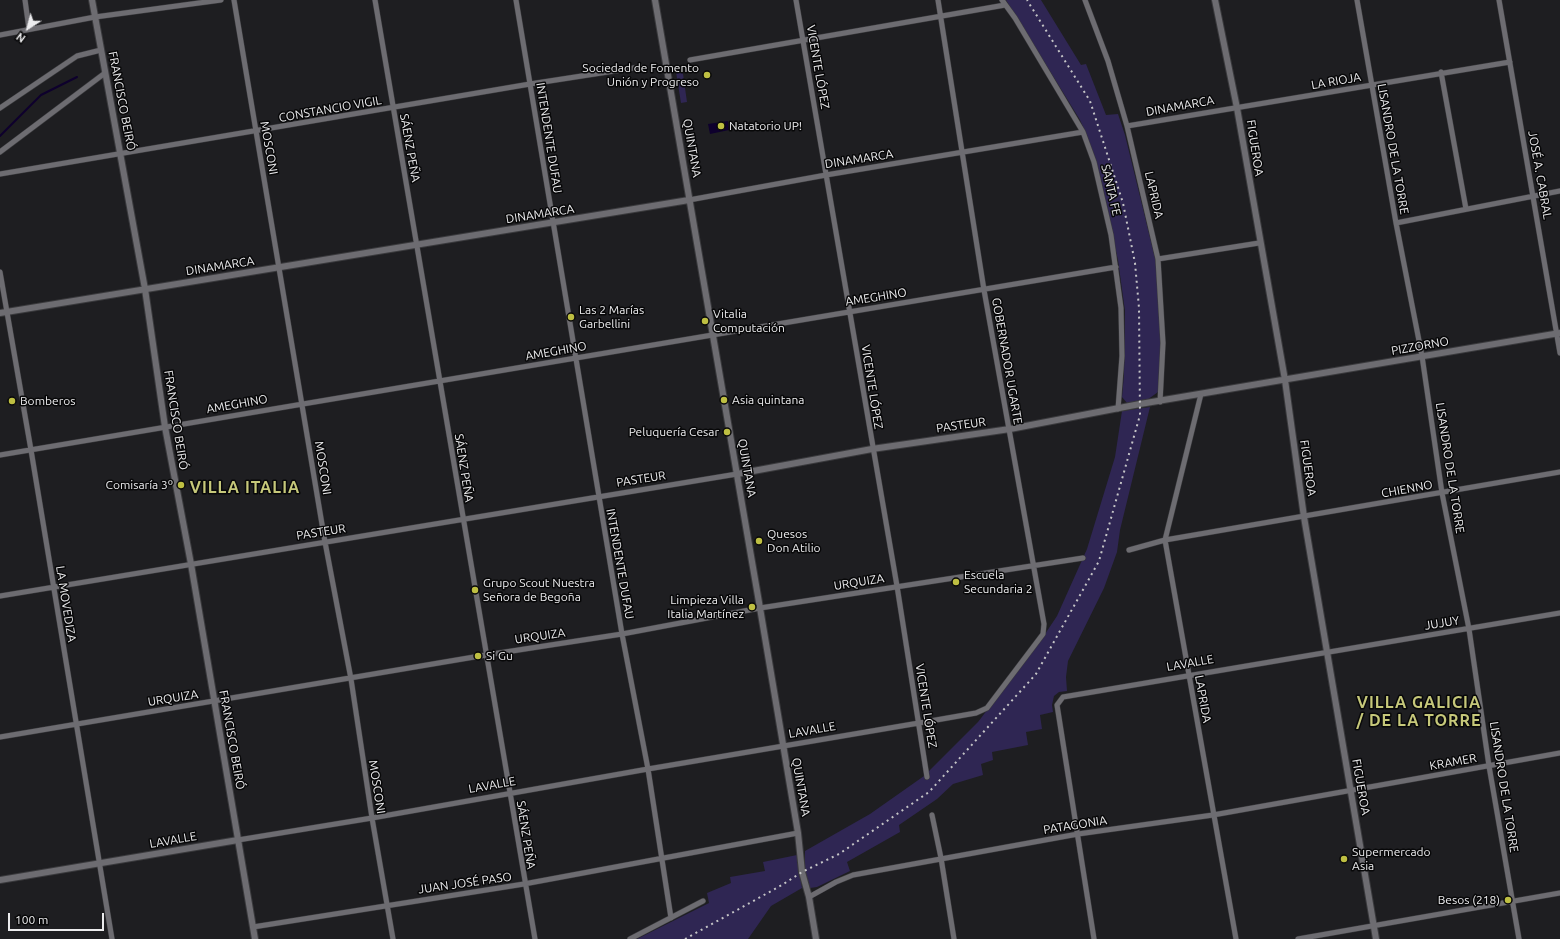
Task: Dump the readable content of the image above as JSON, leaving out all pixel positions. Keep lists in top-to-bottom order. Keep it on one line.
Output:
{"streets":{"street":["VICENTE LÓPEZ","LA RIOJA","FRANCISCO BEIRÓ","DINAMARCA","CONSTANCIO VIGIL","INTENDENTE DUFAU","MOSCONI","SÁENZ PEÑA","QUINTANA","FIGUEROA","LISANDRO DE LA TORRE","JOSÉ A. CABRAL","SANTA FE","LAPRIDA","AMEGHINO","PIZZORNO","GOBERNADOR UGARTE","PASTEUR","CHIENNO","URQUIZA","LA MOVEDIZA","JUJUY","LAVALLE","KRAMER","PATAGONIA","JUAN JOSÉ PASO"]},"crossings":[["VICENTE LÓPEZ","DINAMARCA"],["VICENTE LÓPEZ","AMEGHINO"],["VICENTE LÓPEZ","PASTEUR"],["VICENTE LÓPEZ","URQUIZA"],["VICENTE LÓPEZ","LAVALLE"],["LA RIOJA","DINAMARCA"],["LA RIOJA","FIGUEROA"],["LA RIOJA","LISANDRO DE LA TORRE"],["LA RIOJA","JOSÉ A. CABRAL"],["FRANCISCO BEIRÓ","DINAMARCA"],["FRANCISCO BEIRÓ","CONSTANCIO VIGIL"],["FRANCISCO BEIRÓ","AMEGHINO"],["FRANCISCO BEIRÓ","PASTEUR"],["FRANCISCO BEIRÓ","URQUIZA"],["FRANCISCO BEIRÓ","LAVALLE"],["FRANCISCO BEIRÓ","JUAN JOSÉ PASO"],["DINAMARCA","INTENDENTE DUFAU"],["DINAMARCA","MOSCONI"],["DINAMARCA","SÁENZ PEÑA"],["DINAMARCA","QUINTANA"],["DINAMARCA","FIGUEROA"],["DINAMARCA","SANTA FE"],["DINAMARCA","LAPRIDA"],["DINAMARCA","GOBERNADOR UGARTE"],["DINAMARCA","LA MOVEDIZA"],["CONSTANCIO VIGIL","INTENDENTE DUFAU"],["CONSTANCIO VIGIL","MOSCONI"],["CONSTANCIO VIGIL","SÁENZ PEÑA"],["INTENDENTE DUFAU","AMEGHINO"],["INTENDENTE DUFAU","PASTEUR"],["INTENDENTE DUFAU","URQUIZA"],["INTENDENTE DUFAU","LAVALLE"],["INTENDENTE DUFAU","JUAN JOSÉ PASO"],["MOSCONI","AMEGHINO"],["MOSCONI","PASTEUR"],["MOSCONI","URQUIZA"],["MOSCONI","LAVALLE"],["MOSCONI","JUAN JOSÉ PASO"],["SÁENZ PEÑA","AMEGHINO"],["SÁENZ PEÑA","PASTEUR"],["SÁENZ PEÑA","URQUIZA"],["SÁENZ PEÑA","LAVALLE"],["SÁENZ PEÑA","JUAN JOSÉ PASO"],["QUINTANA","AMEGHINO"],["QUINTANA","PASTEUR"],["QUINTANA","URQUIZA"],["QUINTANA","LAVALLE"],["QUINTANA","PATAGONIA"],["QUINTANA","JUAN JOSÉ PASO"],["FIGUEROA","PIZZORNO"],["FIGUEROA","PASTEUR"],["FIGUEROA","CHIENNO"],["FIGUEROA","JUJUY"],["FIGUEROA","LAVALLE"],["FIGUEROA","KRAMER"],["FIGUEROA","PATAGONIA"],["LISANDRO DE LA TORRE","PIZZORNO"],["LISANDRO DE LA TORRE","CHIENNO"],["LISANDRO DE LA TORRE","JUJUY"],["LISANDRO DE LA TORRE","KRAMER"],["JOSÉ A. CABRAL","PIZZORNO"],["SANTA FE","AMEGHINO"],["SANTA FE","PASTEUR"],["LAPRIDA","PASTEUR"],["LAPRIDA","LAVALLE"],["LAPRIDA","PATAGONIA"],["AMEGHINO","GOBERNADOR UGARTE"],["AMEGHINO","LA MOVEDIZA"],["PIZZORNO","PASTEUR"],["GOBERNADOR UGARTE","PASTEUR"],["GOBERNADOR UGARTE","URQUIZA"],["GOBERNADOR UGARTE","LAVALLE"],["PASTEUR","LA MOVEDIZA"],["URQUIZA","LA MOVEDIZA"],["LA MOVEDIZA","LAVALLE"],["JUJUY","LAVALLE"],["LAVALLE","PATAGONIA"],["KRAMER","PATAGONIA"]],"districts":["VILLA ITALIA","VILLA GALICIA / DE LA TORRE"],"places":["Sociedad de Fomento Unión y Progreso","Natatorio UP!","Las 2 Marías Garbellini","Vitalia Computación","Asia quintana","Bomberos","Peluquería Cesar","Comisaría 3º","Quesos Don Atilio","Escuela Secundaria 2","Grupo Scout Nuestra Señora de Begoña","Limpieza Villa Italia Martínez","Si Gu","Supermercado Asia","Besos (218)"],"scale_bar":"100 m","north":"bottom left"}
